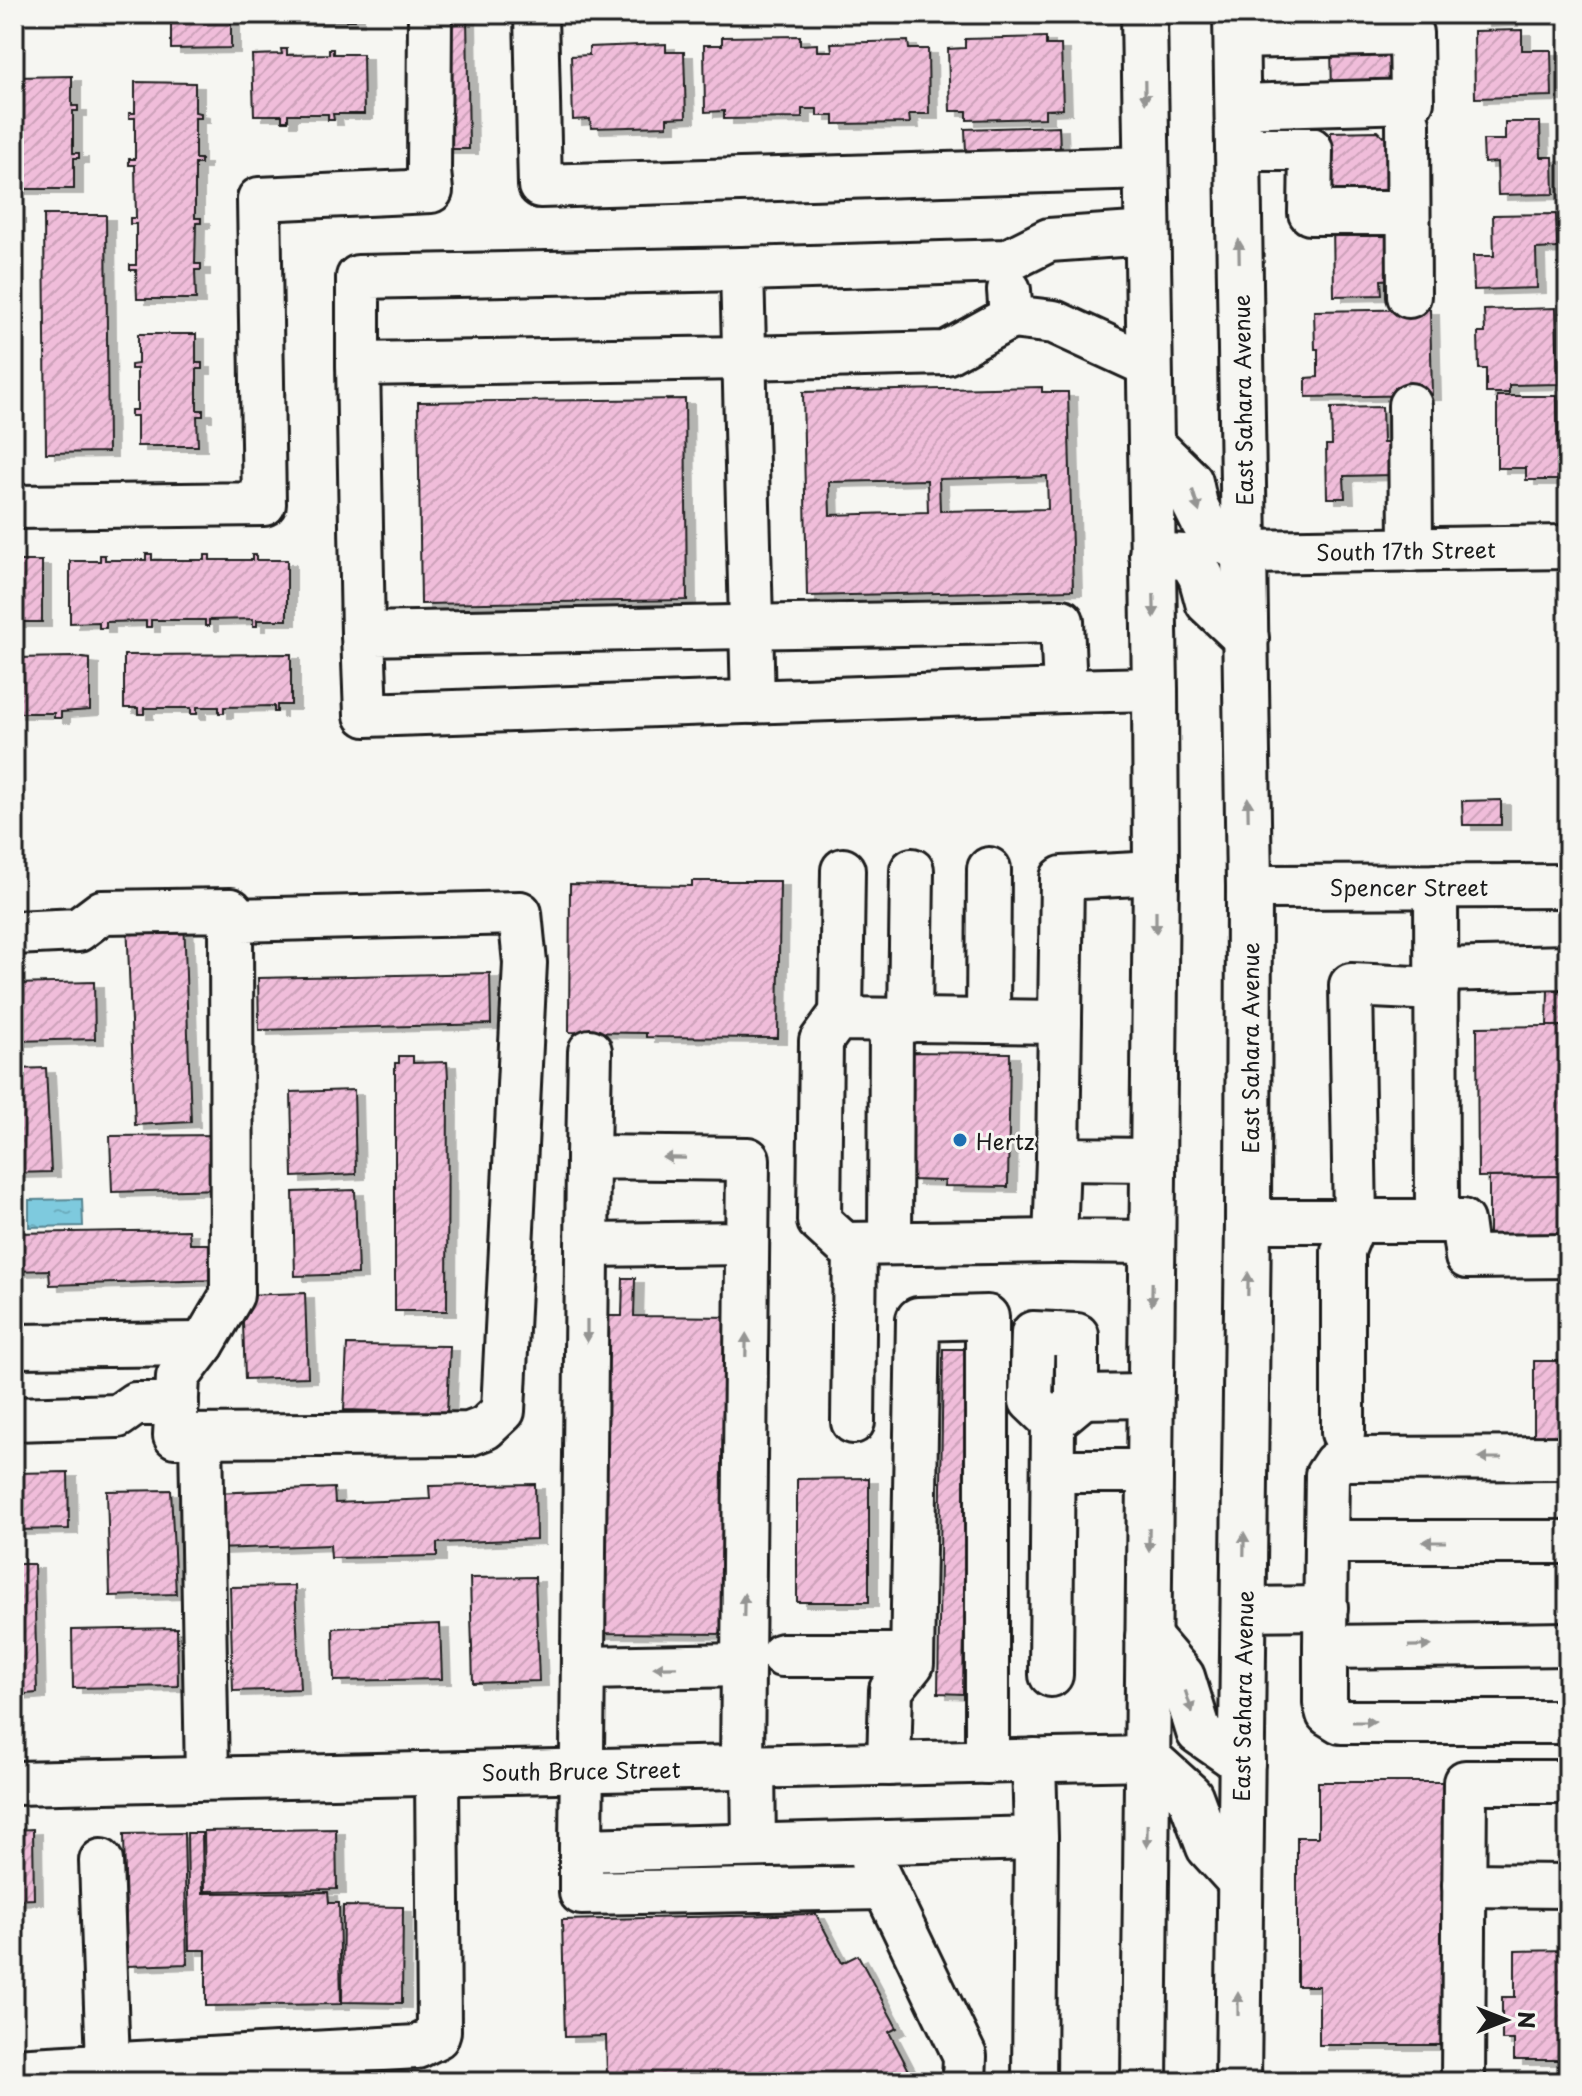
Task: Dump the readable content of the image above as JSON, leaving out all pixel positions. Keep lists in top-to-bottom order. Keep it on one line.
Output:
{"streets":{"main road":["East Sahara Avenue"],"street":["South 17th Street","Spencer Street","South Bruce Street"]},"crossings":[["East Sahara Avenue","South 17th Street"],["East Sahara Avenue","Spencer Street"]],"places":["Hertz"],"north":"right"}
